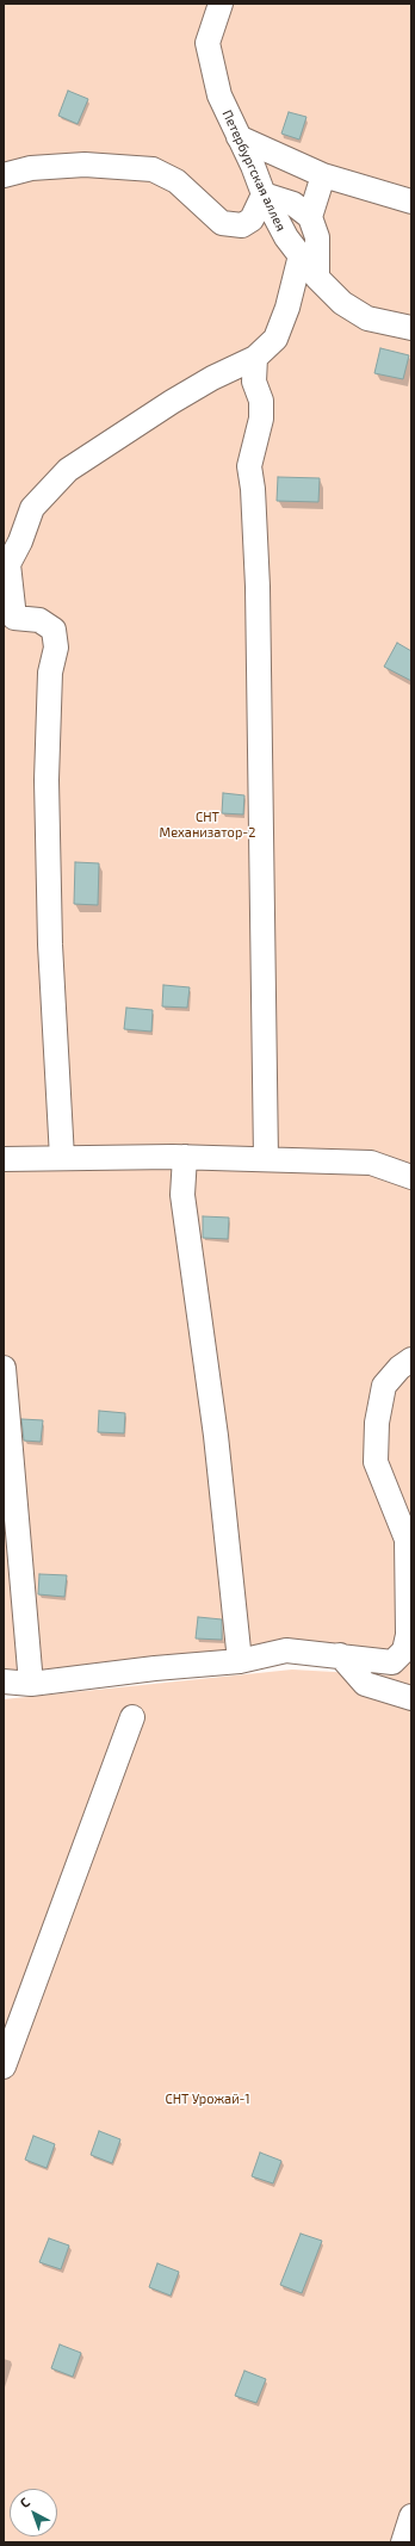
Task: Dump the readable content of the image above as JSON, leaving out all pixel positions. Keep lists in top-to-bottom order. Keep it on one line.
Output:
{"streets":{"street":["Петербургская аллея"]},"parks":["СНТ Механизатор-2","СНТ Урожай-1"],"north":"top left"}
